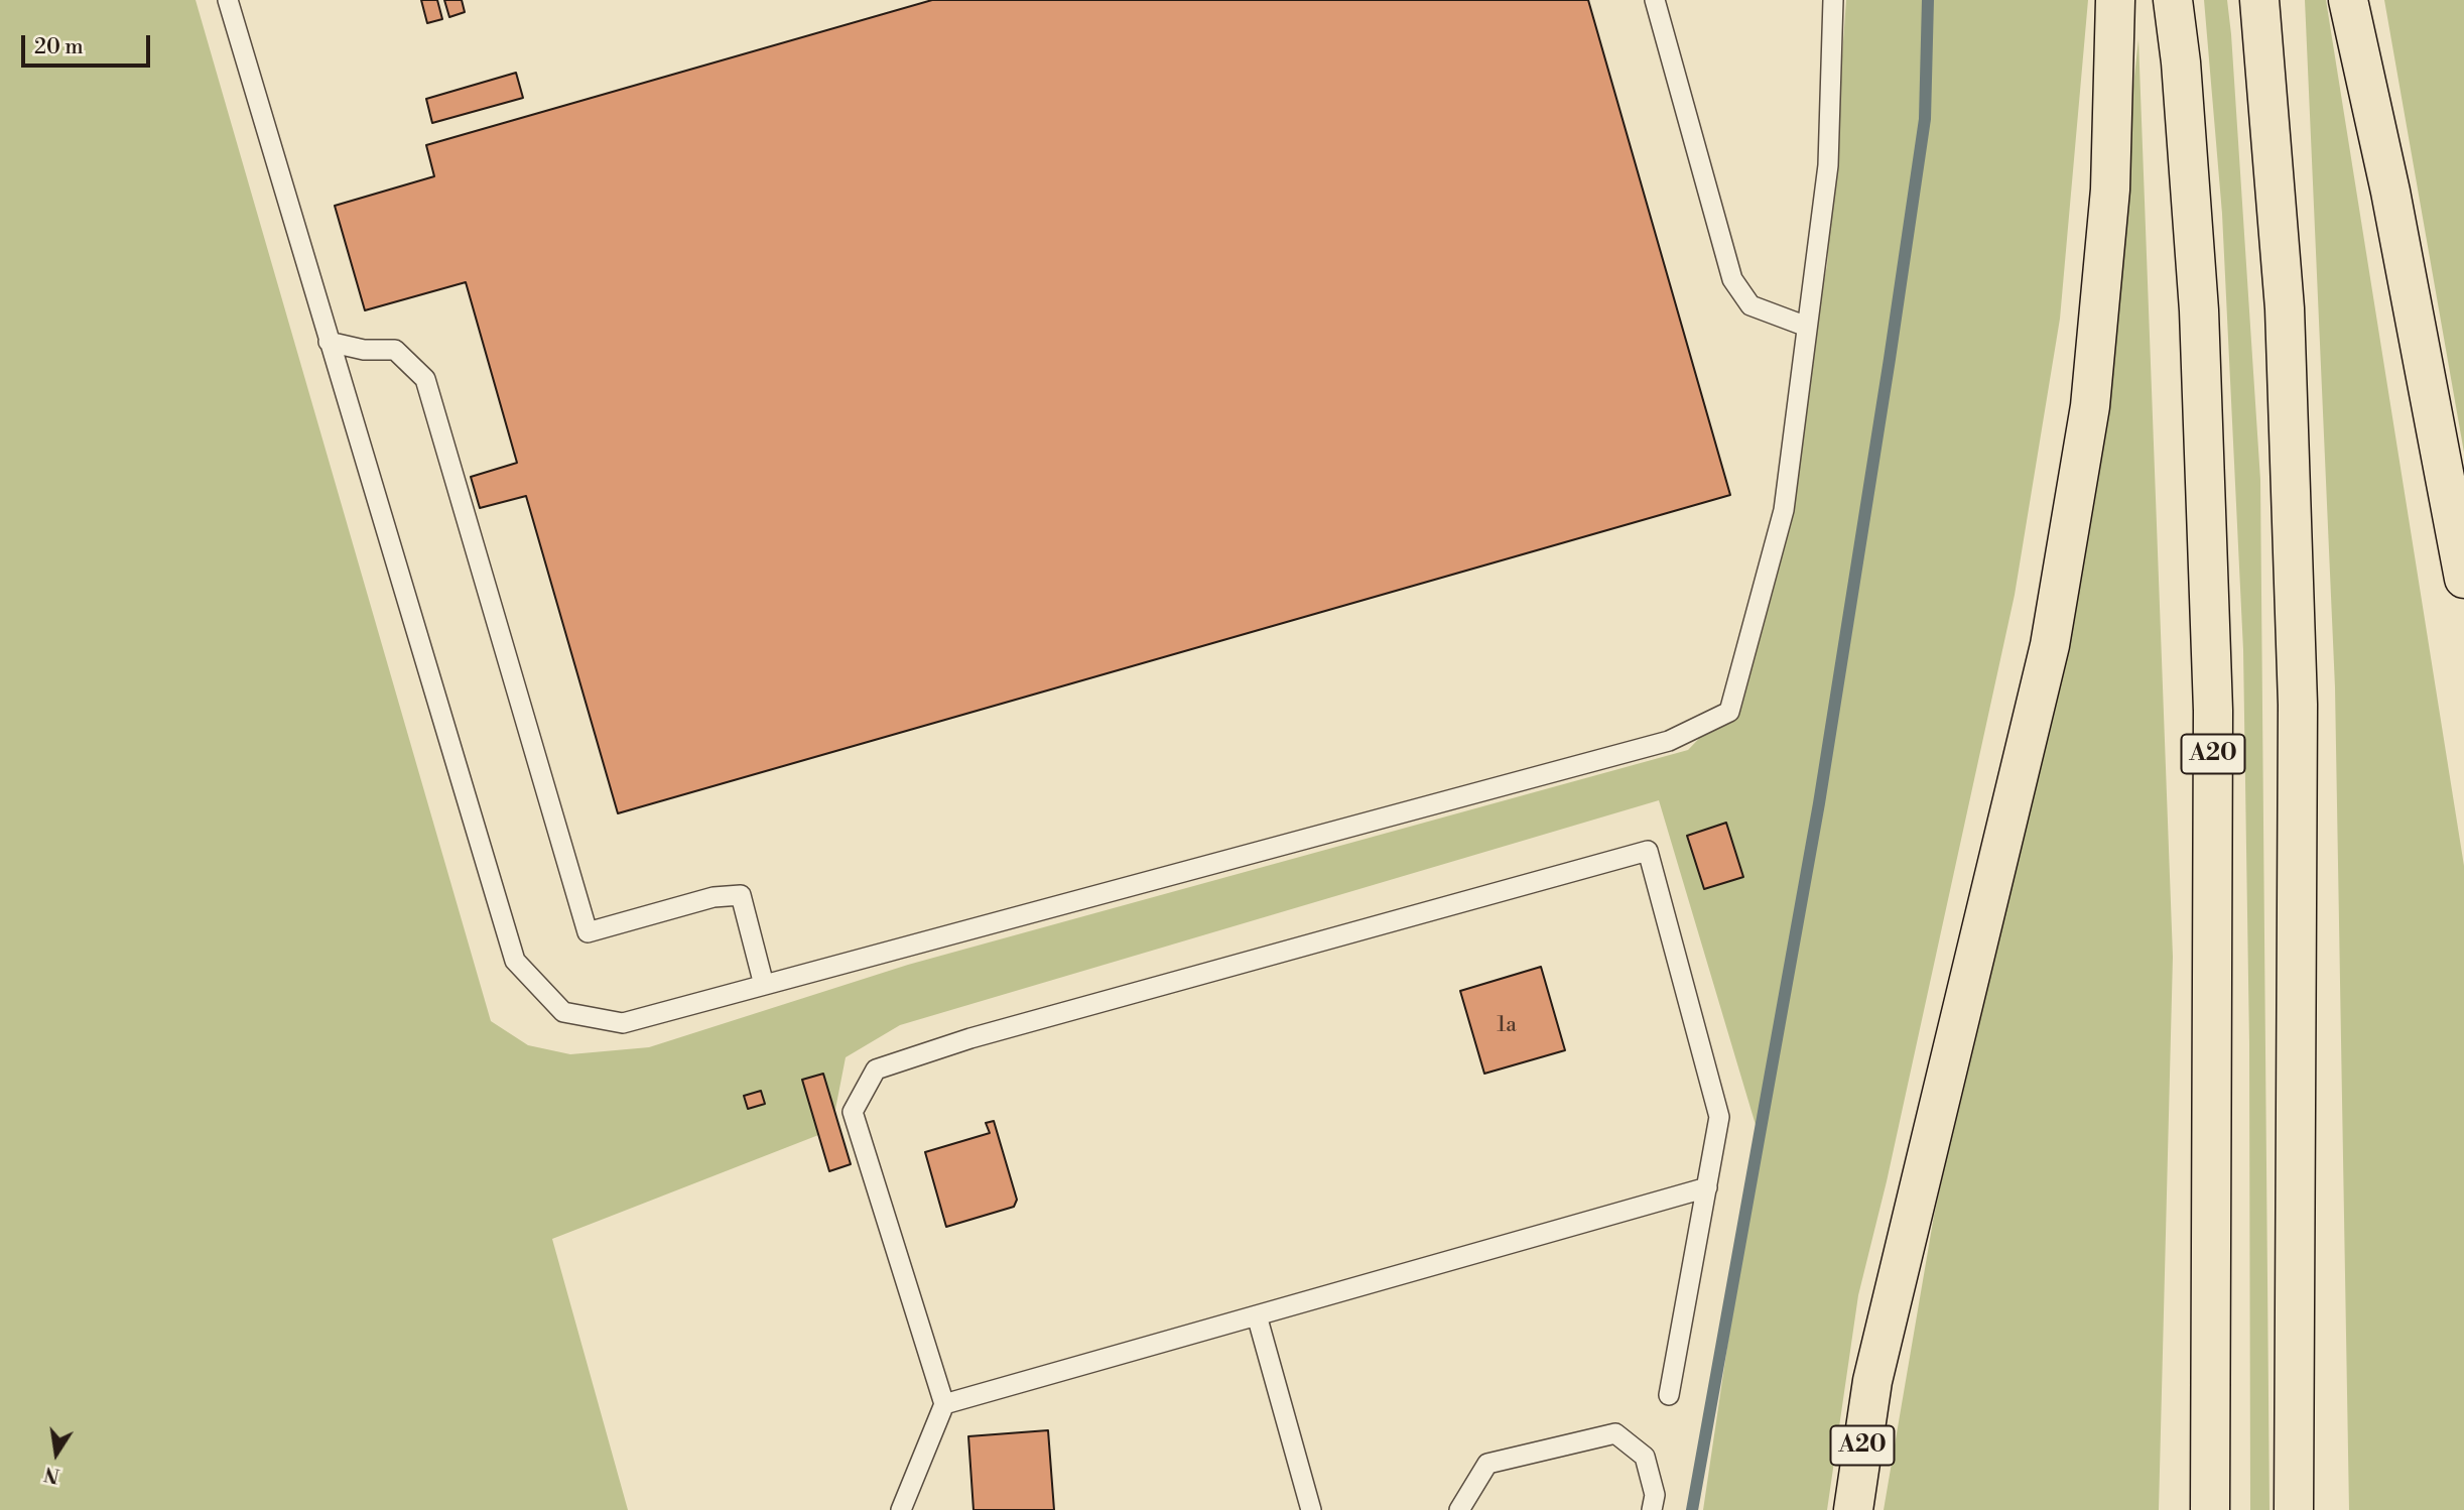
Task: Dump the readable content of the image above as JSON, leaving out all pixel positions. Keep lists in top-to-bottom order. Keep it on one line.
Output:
{"streets":{"highway":["A20"]},"house_numbers":["1a"],"scale_bar":"20 m","north":"bottom"}
